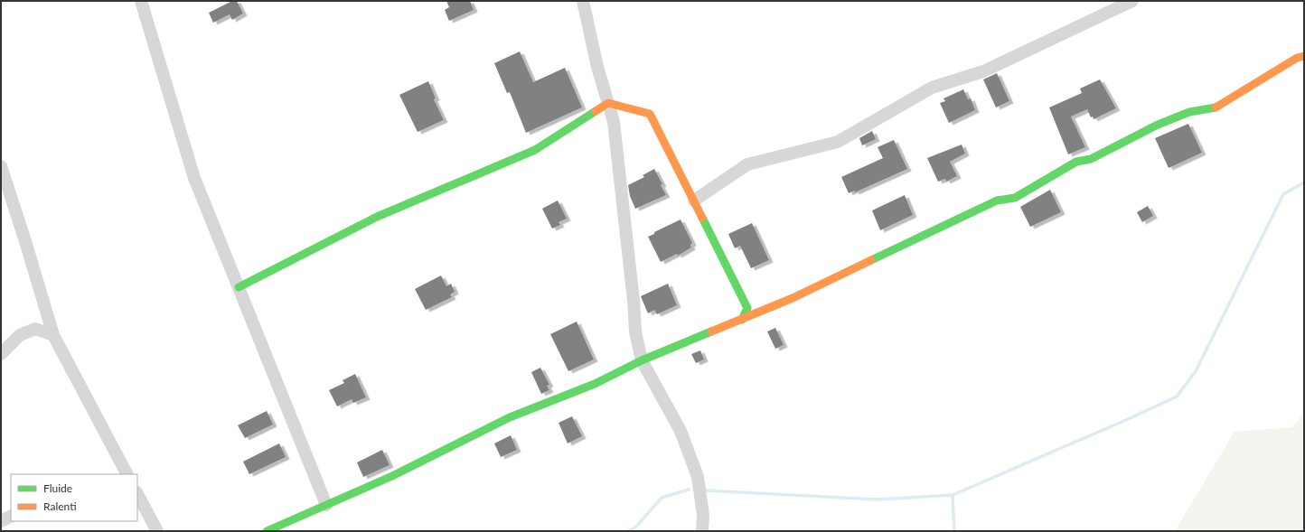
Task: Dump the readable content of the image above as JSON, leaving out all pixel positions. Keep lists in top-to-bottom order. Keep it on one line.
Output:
{"legend":["Fluide","Ralenti"]}
